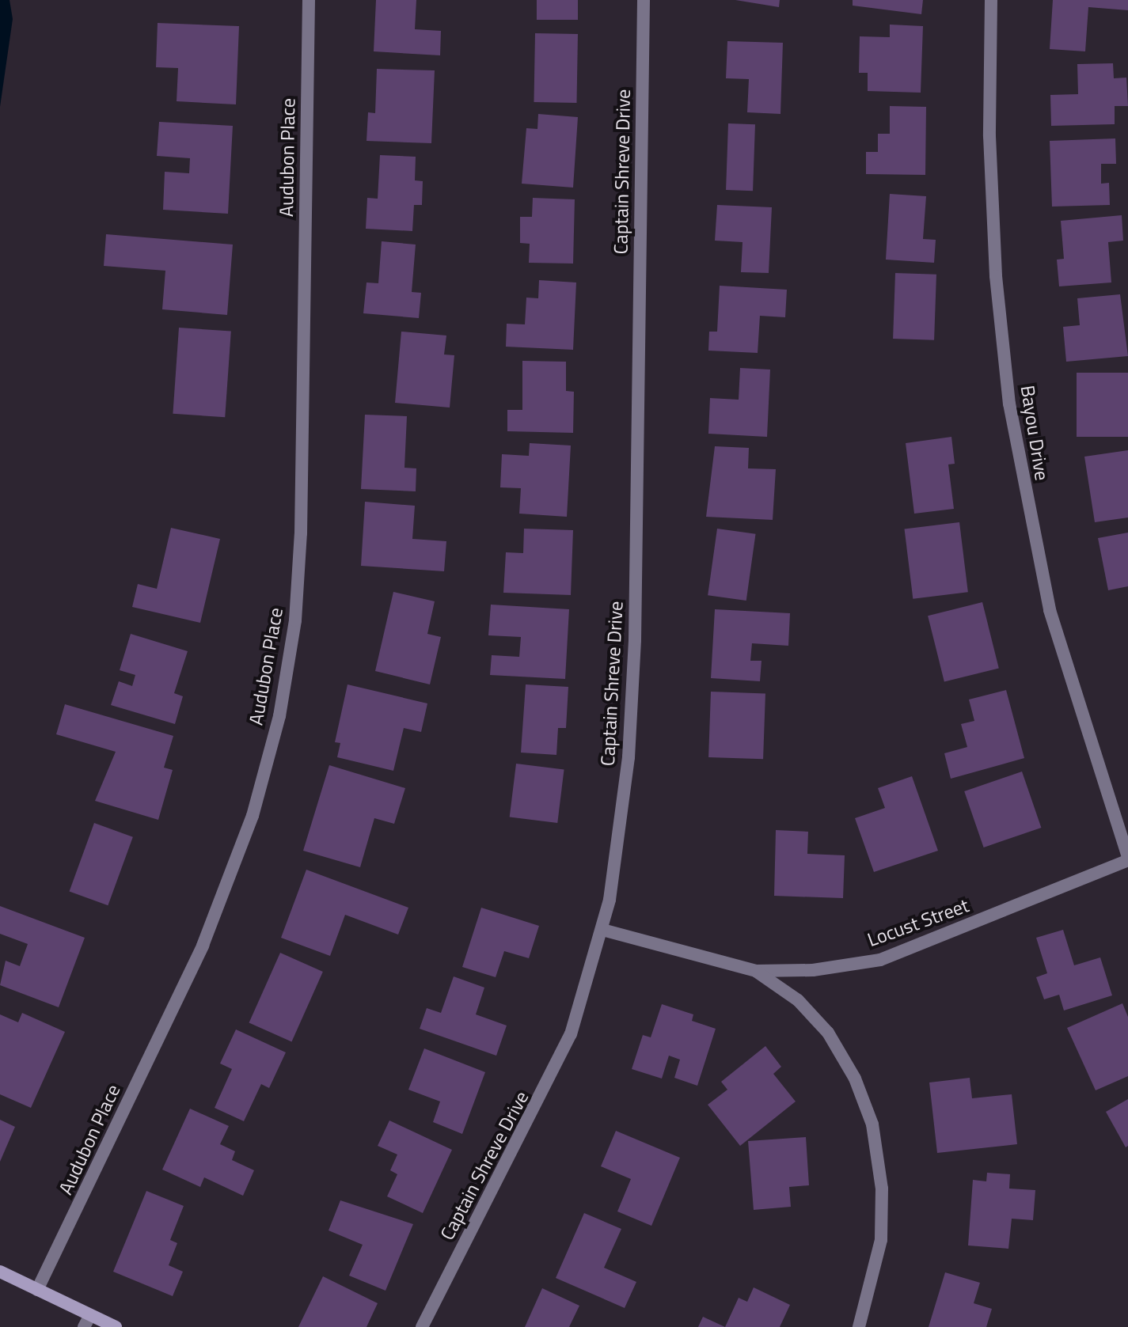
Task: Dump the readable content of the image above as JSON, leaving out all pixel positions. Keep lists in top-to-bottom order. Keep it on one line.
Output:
{"streets":{"street":["Audubon Place","Captain Shreve Drive","Bayou Drive","Locust Street"]},"crossings":[["Captain Shreve Drive","Locust Street"],["Bayou Drive","Locust Street"]]}
